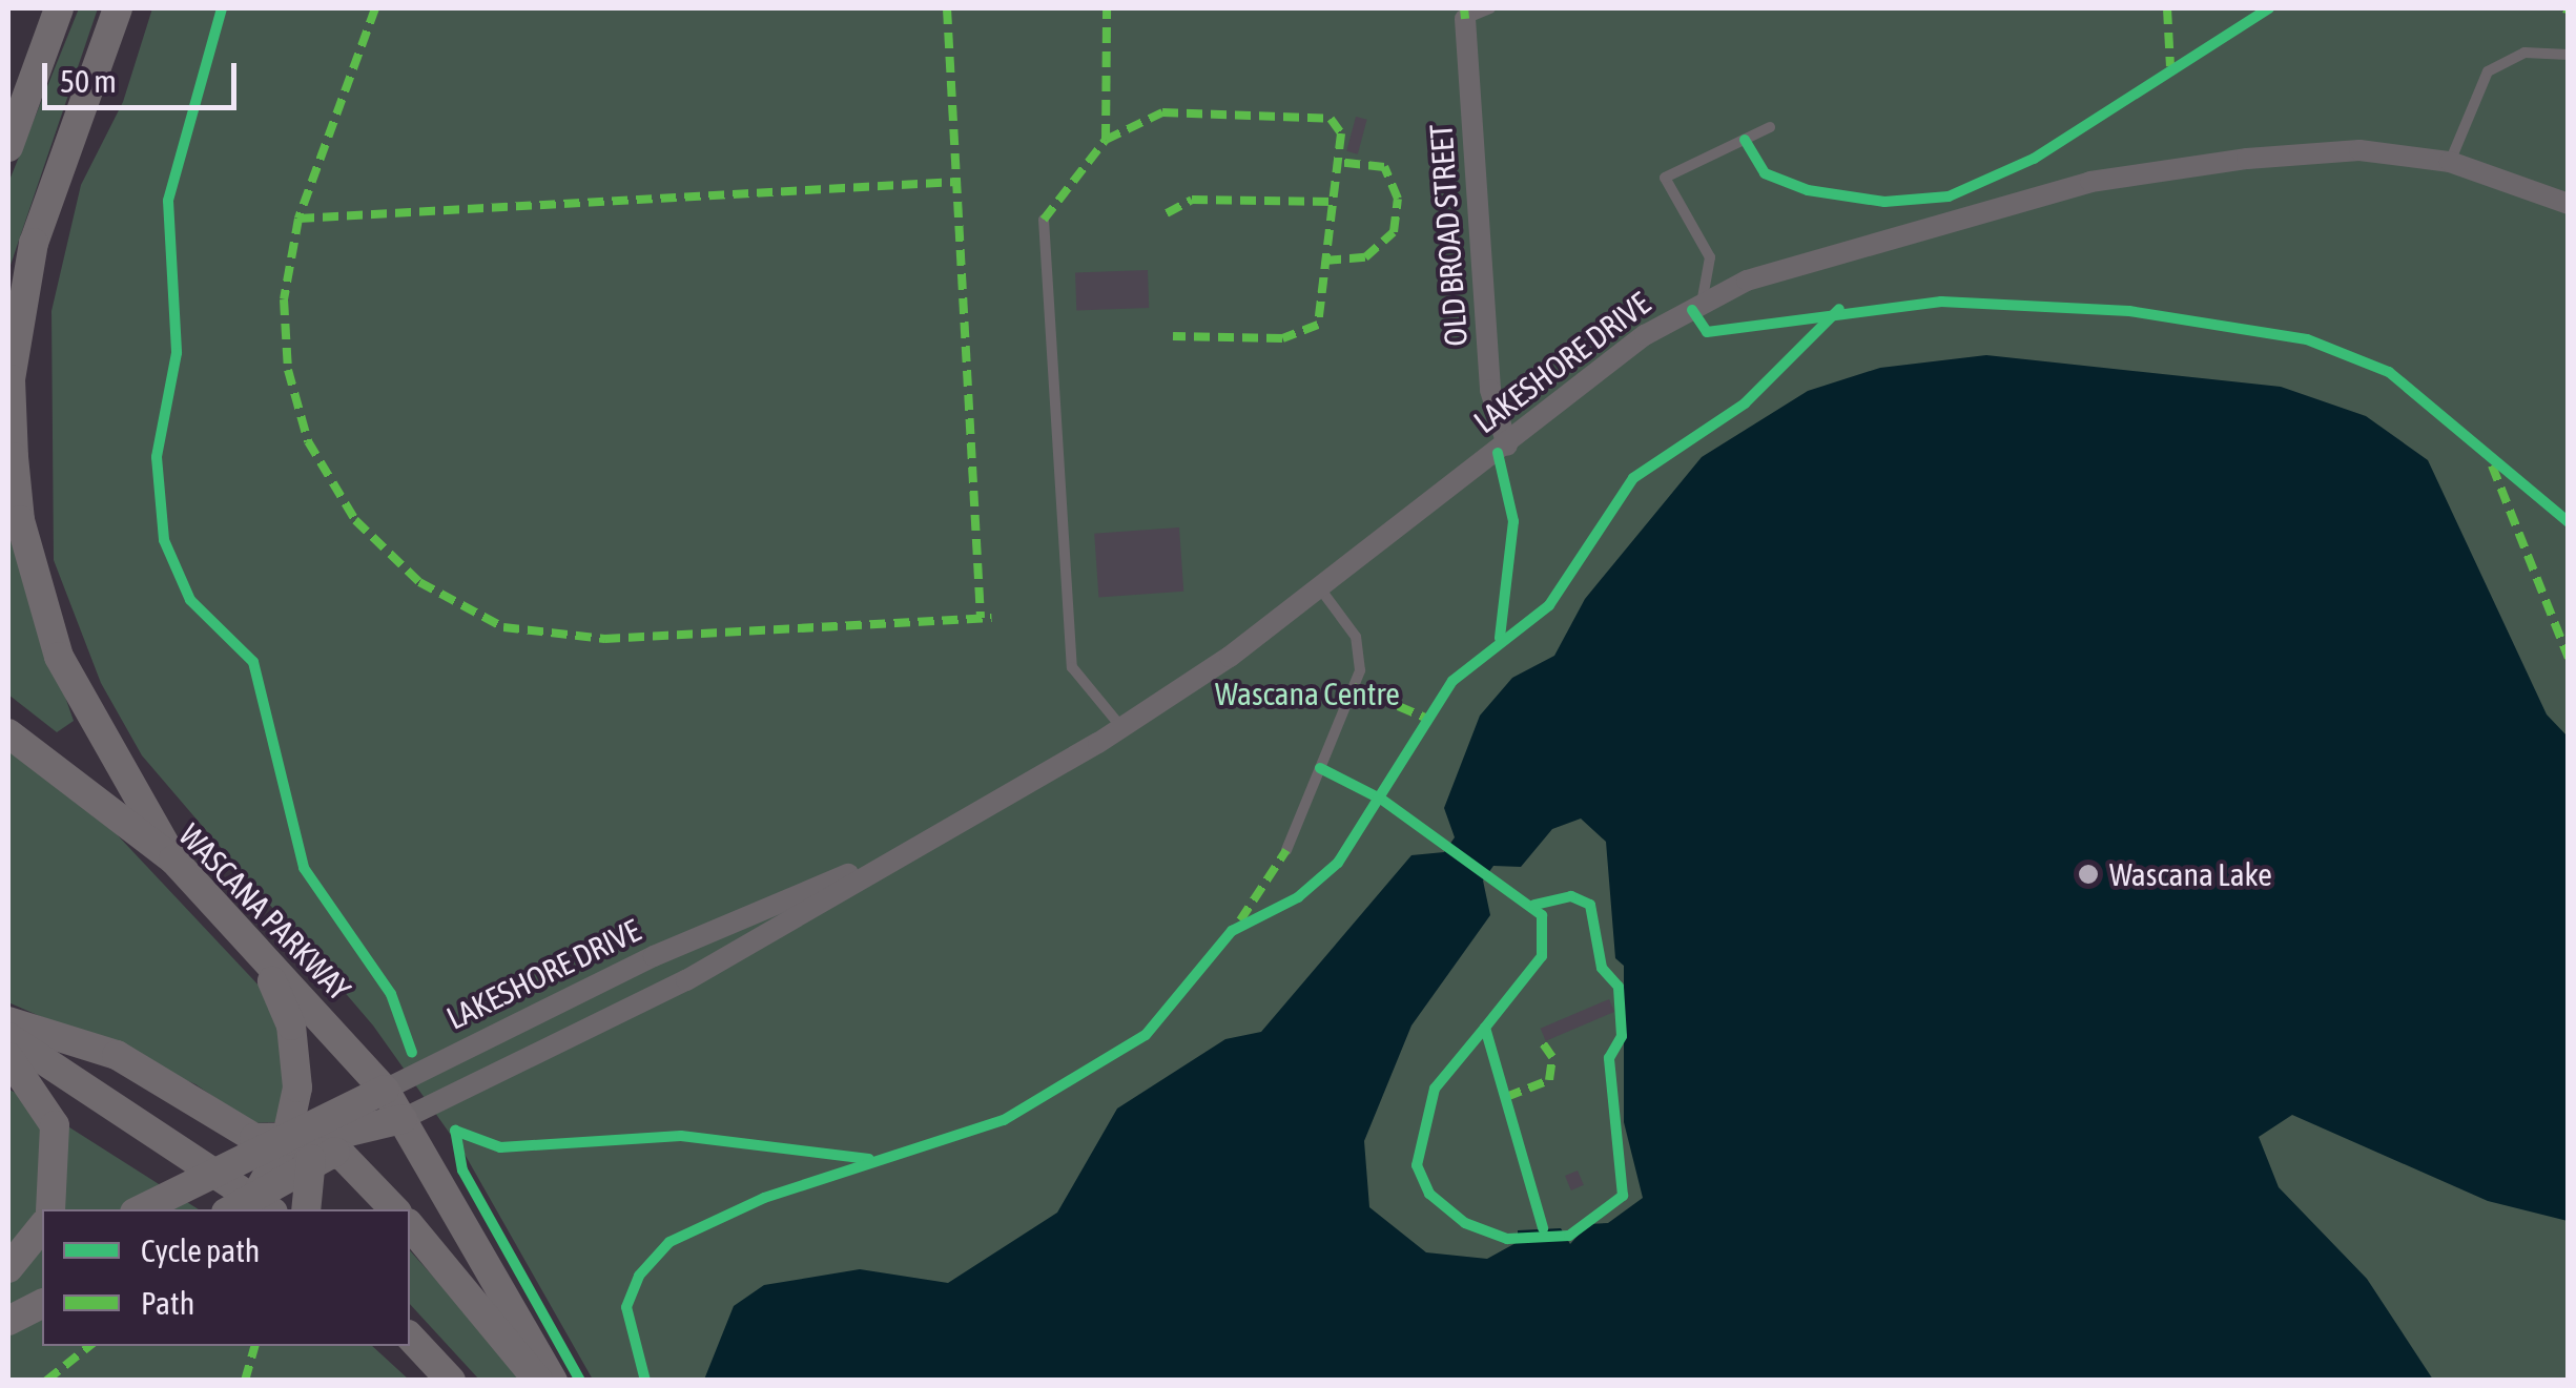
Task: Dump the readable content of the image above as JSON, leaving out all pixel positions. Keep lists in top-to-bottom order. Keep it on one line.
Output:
{"streets":{"main road":["LAKESHORE DRIVE","WASCANA PARKWAY"],"street":["OLD BROAD STREET"]},"crossings":[["OLD BROAD STREET","LAKESHORE DRIVE"],["LAKESHORE DRIVE","WASCANA PARKWAY"]],"parks":["Wascana Centre"],"places":["Wascana Lake"],"legend":["Cycle path","Path"],"scale_bar":"50 m"}
